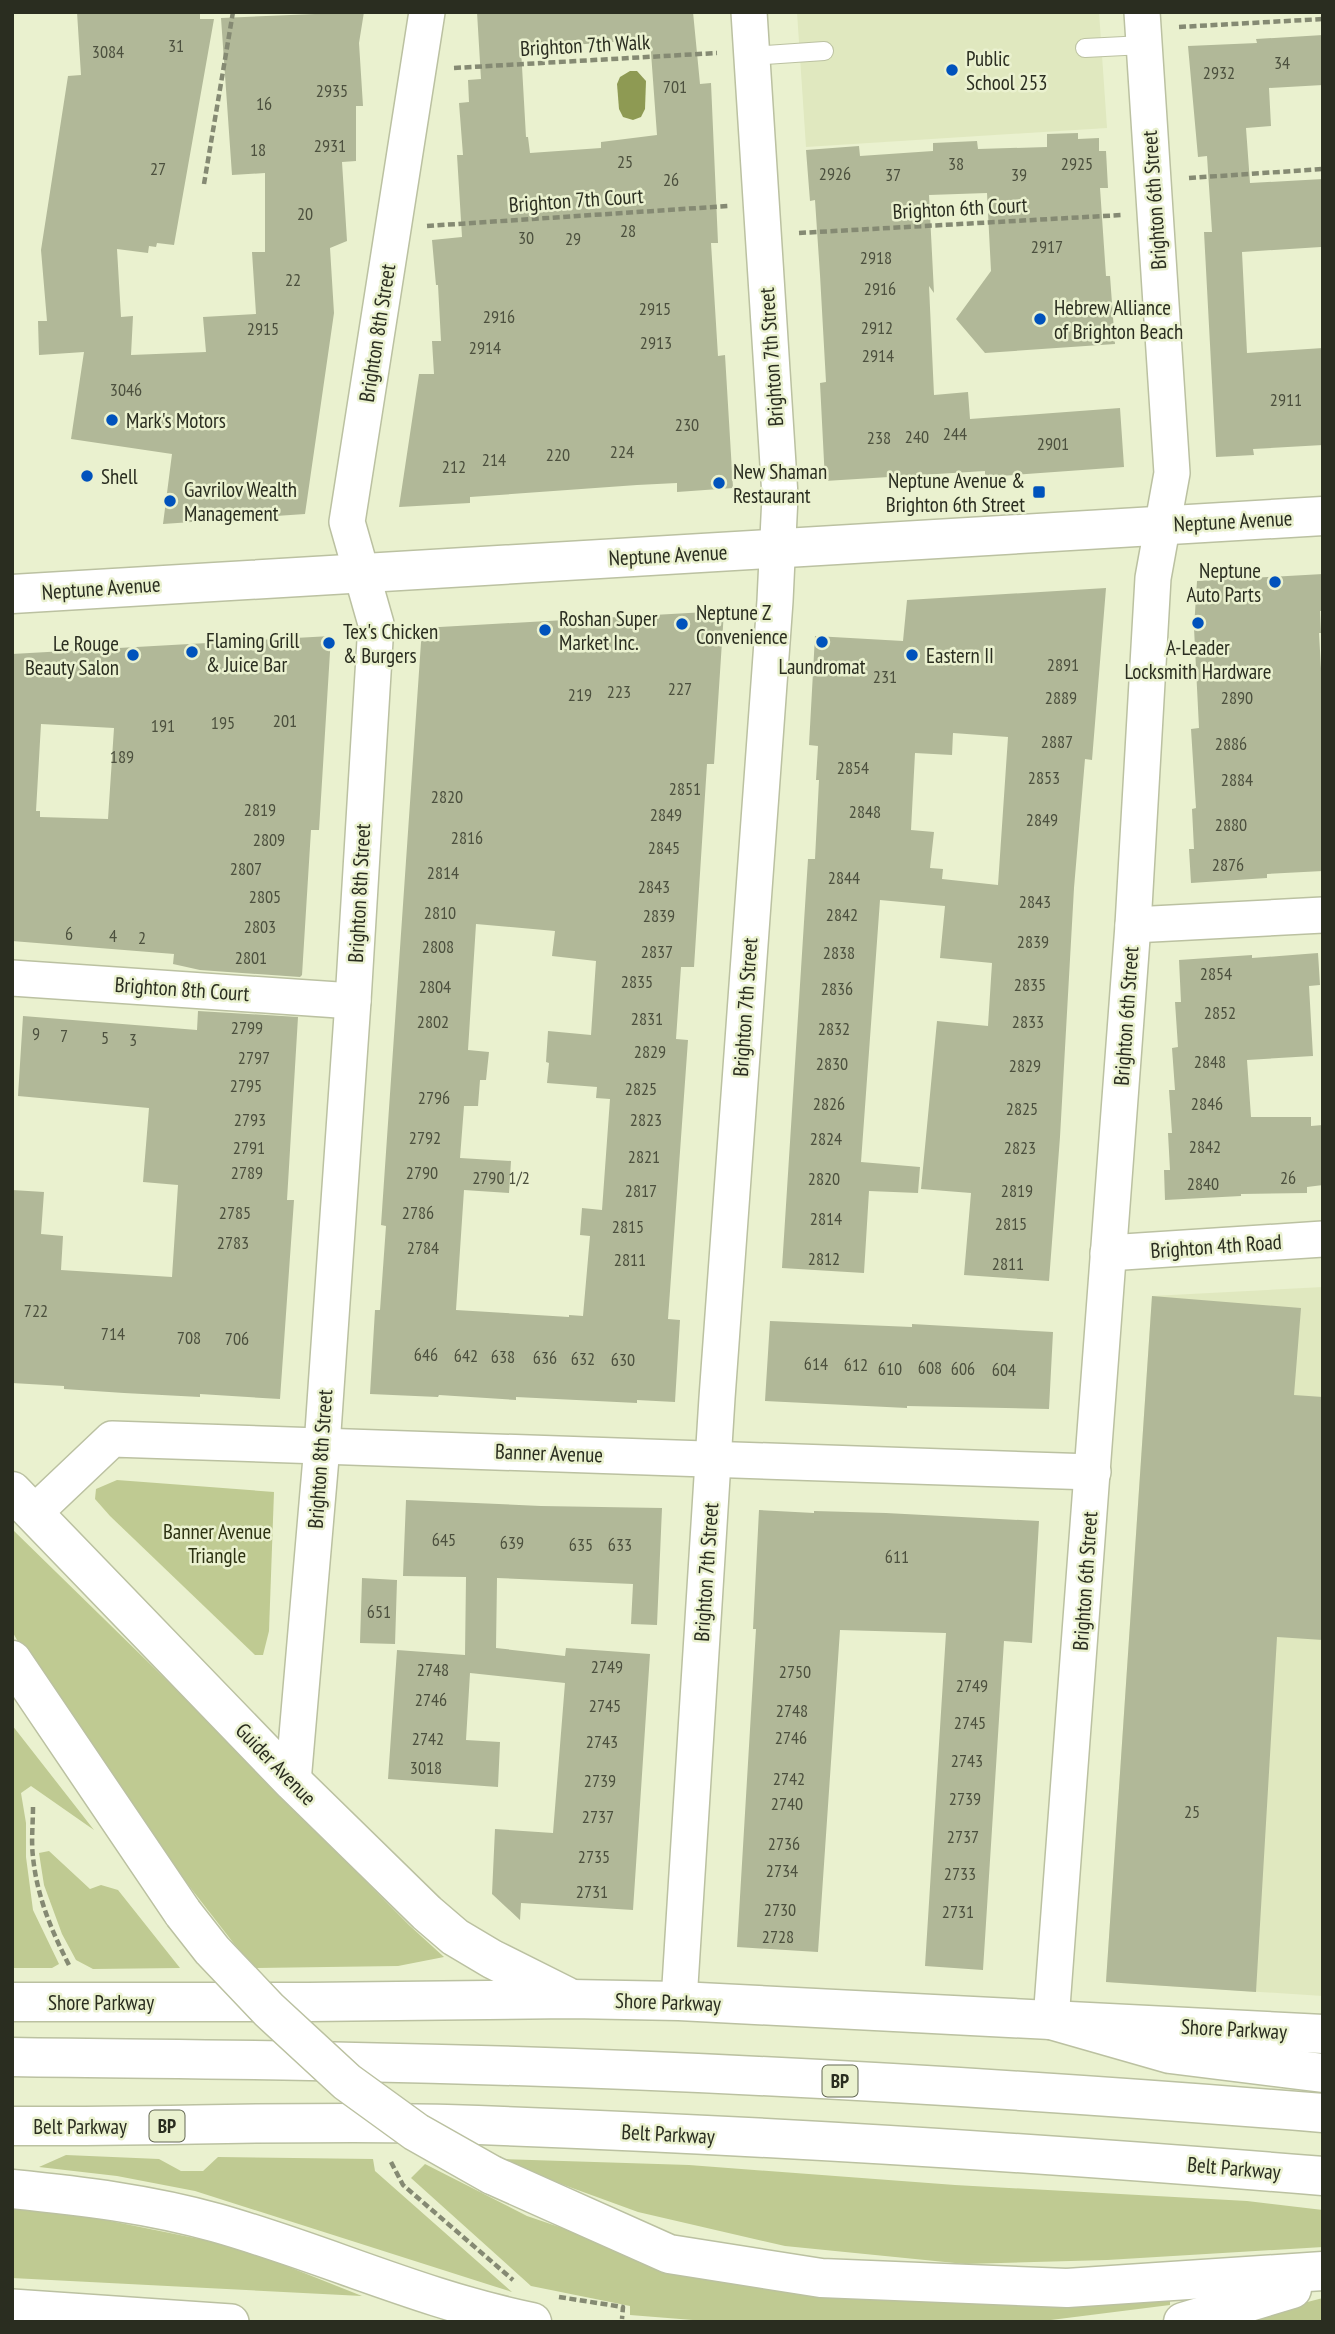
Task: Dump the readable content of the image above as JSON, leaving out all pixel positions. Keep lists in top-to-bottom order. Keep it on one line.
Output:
{"streets":{"main road":["Neptune Avenue","Guider Avenue","Shore Parkway","BP","Belt Parkway"],"street":["Brighton 6th Street","Brighton 8th Street","Brighton 7th Street","Brighton 8th Court","Brighton 4th Road","Banner Avenue"],"path":["Brighton 7th Walk","Brighton 7th Court","Brighton 6th Court"]},"crossings":[["Brighton 7th Walk","Brighton 7th Street"],["Brighton 6th Street","Neptune Avenue"],["Brighton 6th Street","Brighton 4th Road"],["Brighton 6th Street","Banner Avenue"],["Brighton 6th Street","Shore Parkway"],["Brighton 8th Street","Neptune Avenue"],["Brighton 8th Street","Brighton 8th Court"],["Brighton 8th Street","Banner Avenue"],["Brighton 8th Street","Guider Avenue"],["Brighton 7th Street","Neptune Avenue"],["Brighton 7th Street","Banner Avenue"],["Brighton 7th Street","Shore Parkway"],["Banner Avenue","Guider Avenue"],["Guider Avenue","Shore Parkway"]],"parks":["Banner Avenue Triangle"],"places":{"other":["Public School 253","Hebrew Alliance of Brighton Beach","Mark's Motors","Shell","New Shaman Restaurant","Gavrilov Wealth Management","Neptune Auto Parts","A-Leader Locksmith Hardware","Neptune Z Convenience","Roshan Super Market Inc.","Laundromat","Tex's Chicken & Burgers","Flaming Grill & Juice Bar","Le Rouge Beauty Salon","Eastern II"],"transit":["Neptune Avenue & Brighton 6th Street"]},"house_numbers":["31","3084","34","2932","701","2935","16","2931","18","25","38","2925","27","2926","37","39","26","20","28","30","29","2917","2918","22","2916","2915","2916","2912","2915","2913","2914","2914","3046","2911","230","244","240","238","2901","224","220","214","212","2891","231","227","223","219","2889","2890","201","195","191","2887","2886","189","2854","2853","2884","2851","2820","2819","2848","2849","2849","2880","2816","2809","2845","2876","2807","2814","2844","2843","2805","2843","2810","2842","2839","2803","6","4","2","2839","2808","2837","2838","2801","2854","2835","2835","2804","2836","2852","2831","2802","2833","2799","2832","9","7","5","3","2829","2797","2848","2830","2829","2795","2825","2796","2826","2846","2825","2793","2823","2792","2824","2842","2791","2823","2821","2789","2790","2790 1/2","26","2820","2840","2817","2819","2785","2786","2814","2815","2815","2783","2784","2812","2811","2811","722","714","708","706","646","642","638","636","632","630","614","612","608","610","606","604","645","639","635","633","611","651","2749","2748","2750","2749","2746","2745","2748","2745","2746","2742","2743","2743","3018","2742","2739","2739","2740","25","2737","2737","2736","2735","2734","2733","2731","2730","2731","2728"]}
